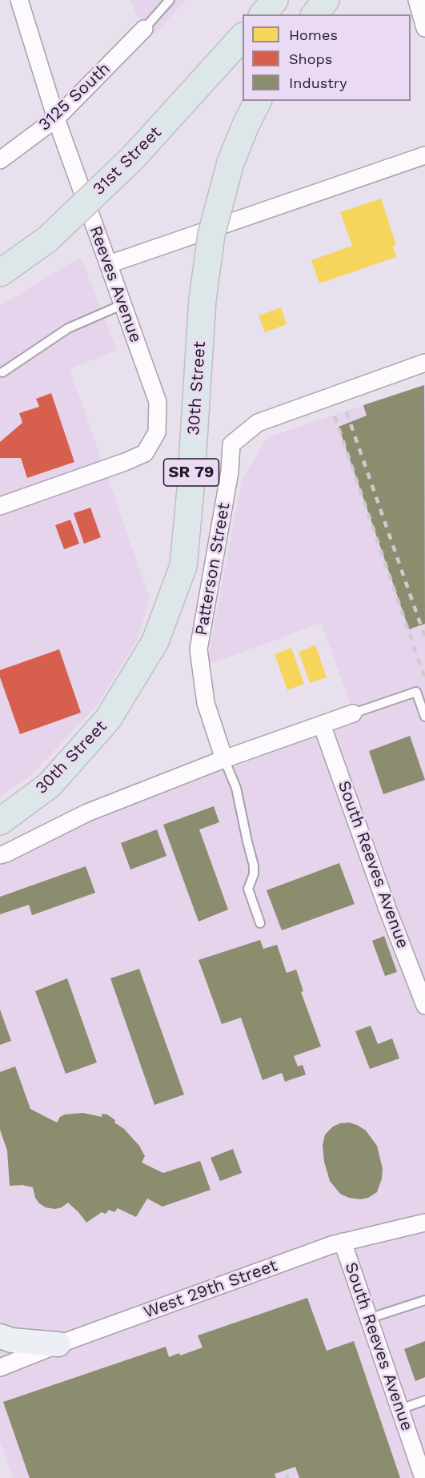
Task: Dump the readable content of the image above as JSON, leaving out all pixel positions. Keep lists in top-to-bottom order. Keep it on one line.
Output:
{"streets":{"main road":["31st Street","30th Street","SR 79"],"street":["3125 South","Reeves Avenue","Patterson Street","South Reeves Avenue","West 29th Street"]},"crossings":[["3125 South","Reeves Avenue"],["South Reeves Avenue","West 29th Street"]],"legend":["Homes","Shops","Industry"]}
